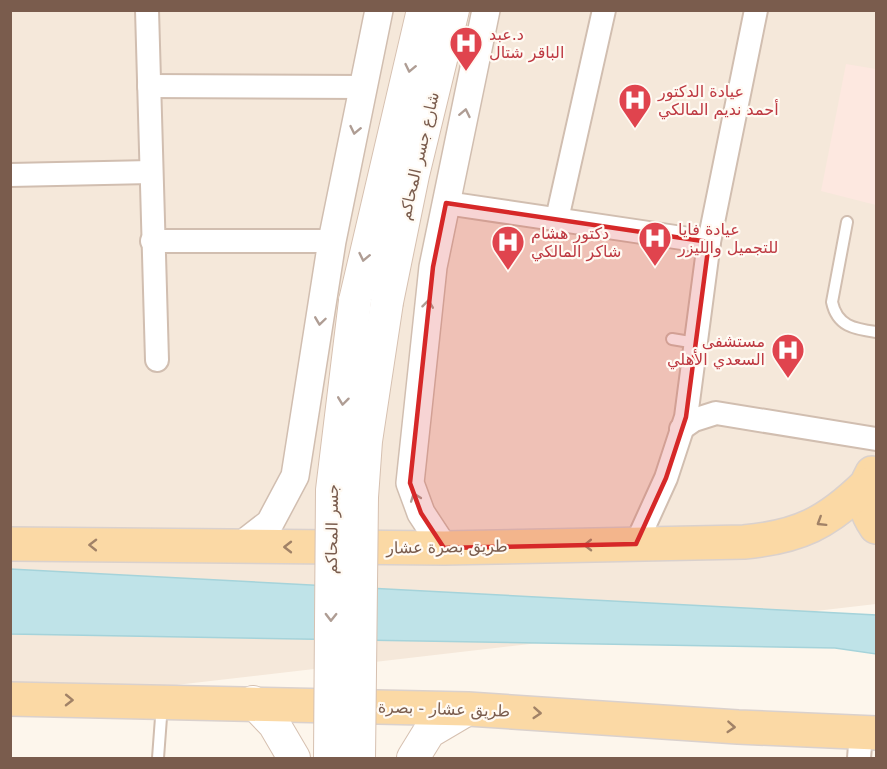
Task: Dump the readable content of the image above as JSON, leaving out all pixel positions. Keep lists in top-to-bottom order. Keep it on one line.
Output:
{"streets":{"main road":["شارع جسر المحاكم","جسر المحاكم","طريق بصرة عشار","طريق عشار - بصرة"]},"crossings":[["شارع جسر المحاكم","جسر المحاكم"]],"one_way":["طريق بصرة عشار","طريق عشار - بصرة"],"places":{"hospital":["د.عبد الباقر شتال","عيادة الدكتور أحمد نديم المالكي","عيادة فايا للتجميل والليزر","دكتور هشام شاكر المالكي","مستشفى السعدي الأهلي"]}}
